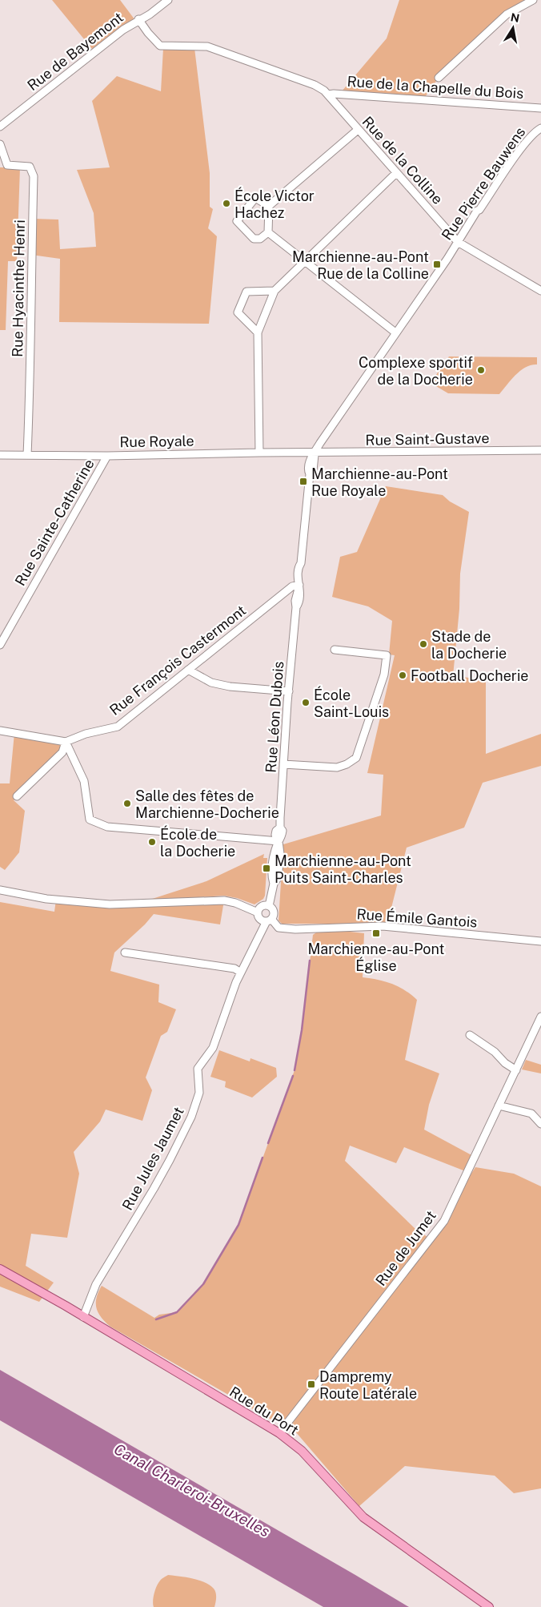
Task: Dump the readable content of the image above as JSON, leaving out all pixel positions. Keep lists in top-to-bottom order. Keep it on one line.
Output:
{"streets":{"main road":["Rue du Port"],"street":["Rue de Bayemont","Rue de la Chapelle du Bois","Rue de la Colline","Rue Pierre Bauwens","Rue Hyacinthe Henri","Rue Saint-Gustave","Rue Royale","Rue Sainte-Catherine","Rue François Castermont","Rue Léon Dubois","Rue Émile Gantois","Rue Jules Jaumet","Rue de Jumet"]},"crossings":[["Rue de Bayemont","Rue de la Colline"],["Rue de la Chapelle du Bois","Rue de la Colline"],["Rue de la Colline","Rue Pierre Bauwens"],["Rue Pierre Bauwens","Rue Saint-Gustave"],["Rue Pierre Bauwens","Rue Royale"],["Rue Pierre Bauwens","Rue Léon Dubois"],["Rue Hyacinthe Henri","Rue Royale"],["Rue Saint-Gustave","Rue Royale"],["Rue Saint-Gustave","Rue Léon Dubois"],["Rue Royale","Rue Sainte-Catherine"],["Rue Royale","Rue Léon Dubois"],["Rue François Castermont","Rue Léon Dubois"],["Rue Léon Dubois","Rue Émile Gantois"],["Rue Léon Dubois","Rue Jules Jaumet"],["Rue Émile Gantois","Rue Jules Jaumet"],["Rue Jules Jaumet","Rue du Port"],["Rue de Jumet","Rue du Port"]],"water":["Canal Charleroi-Bruxelles"],"places":{"other":["École Victor Hachez","Complexe sportif de la Docherie","Stade de la Docherie","Football Docherie","École Saint-Louis","Salle des fêtes de Marchienne-Docherie","École de la Docherie"],"transit":["Marchienne-au-Pont Rue de la Colline","Marchienne-au-Pont Rue Royale","Marchienne-au-Pont Puits Saint-Charles","Marchienne-au-Pont Église","Dampremy Route Latérale"]},"north":"top"}
